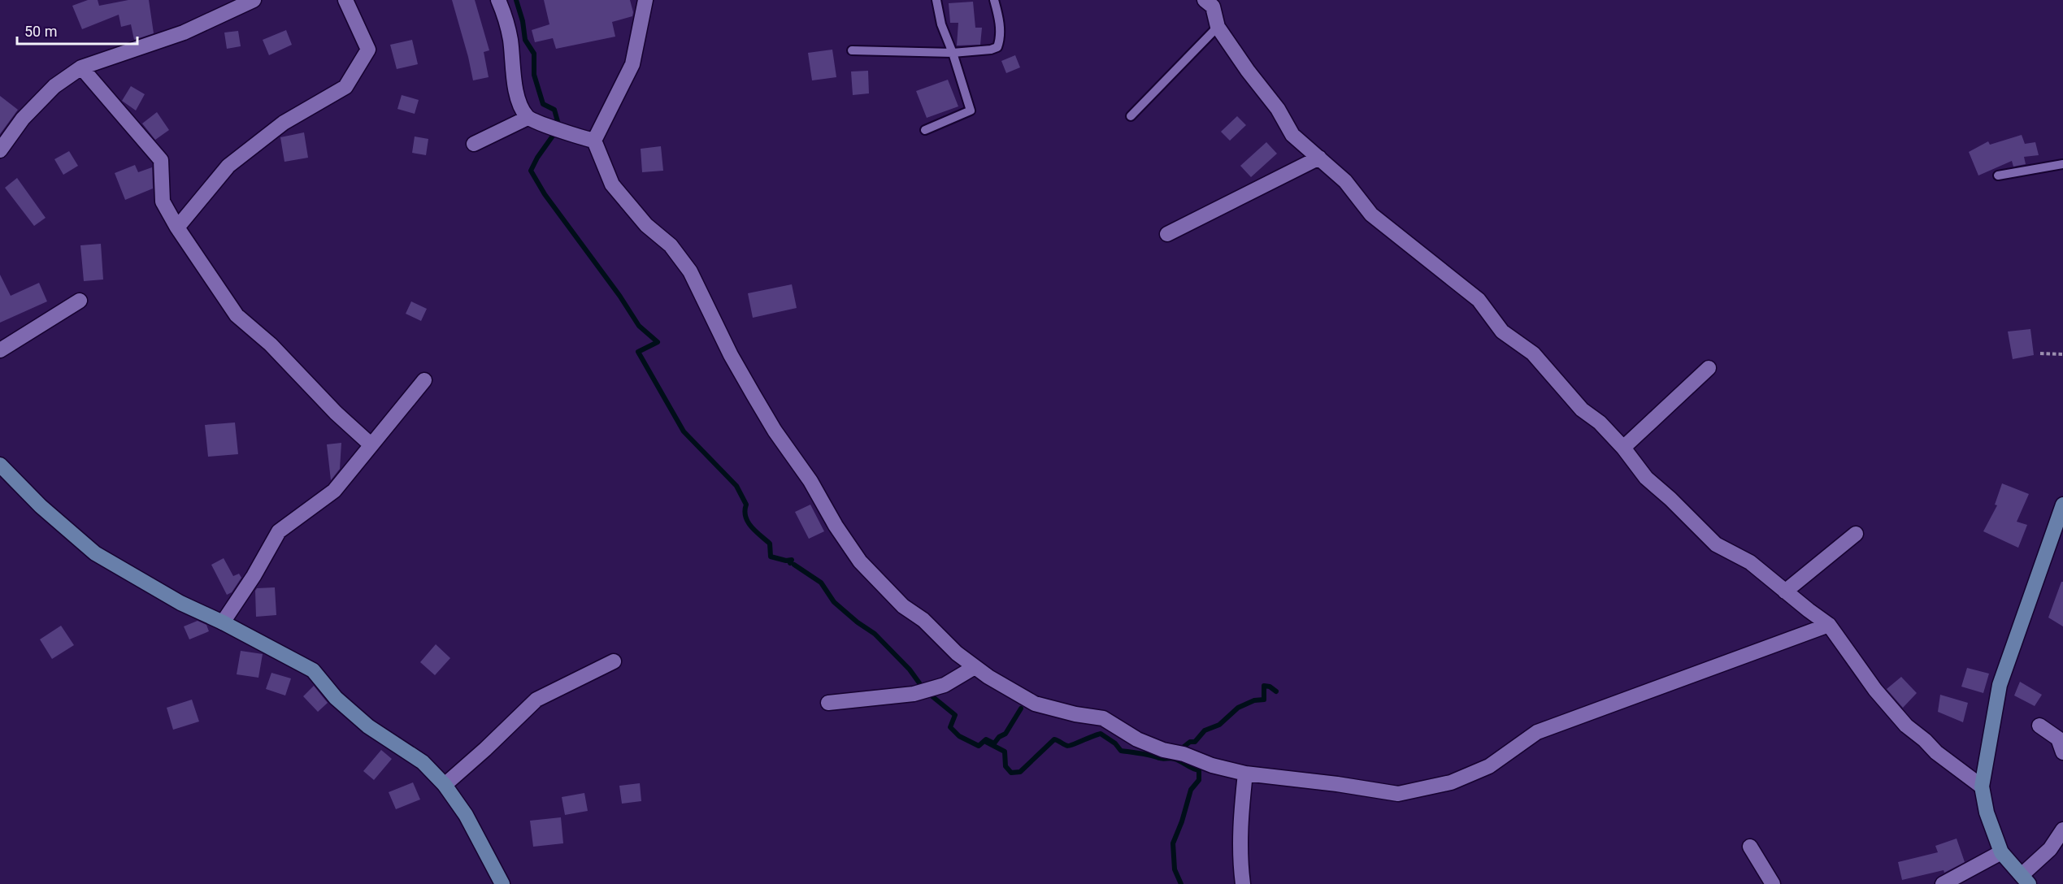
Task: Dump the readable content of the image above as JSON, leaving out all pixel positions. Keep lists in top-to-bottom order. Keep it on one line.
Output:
{"scale_bar":"50 m"}
